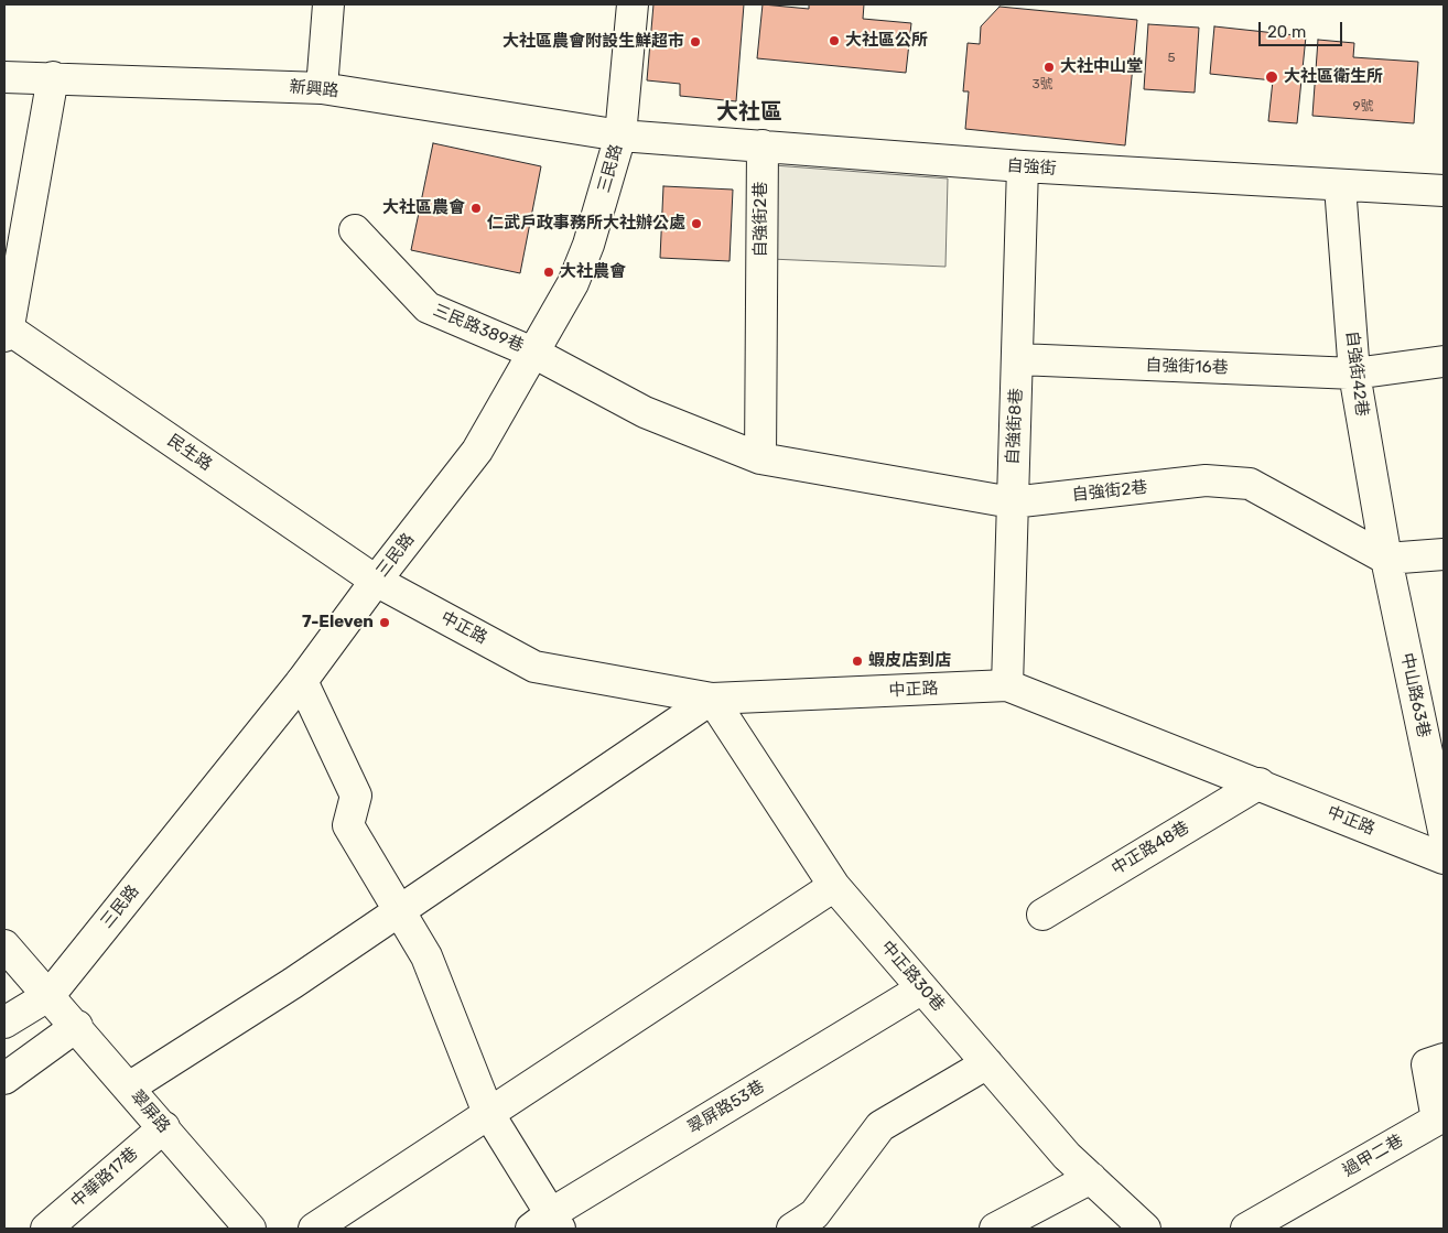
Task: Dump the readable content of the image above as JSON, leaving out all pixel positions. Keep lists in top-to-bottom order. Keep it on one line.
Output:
{"streets":{"street":["新興路","自強街","三民路","自強街2巷","三民路389巷","自強街16巷","自強街42巷","自強街8巷","民生路","中正路","中山路63巷","中正路48巷","中正路30巷","翠屏路53巷","翠屏路","過甲二巷","中華路17巷"]},"crossings":[["新興路","自強街"],["新興路","三民路"],["自強街","三民路"],["自強街","自強街2巷"],["自強街","自強街42巷"],["自強街","自強街8巷"],["三民路","自強街2巷"],["三民路","三民路389巷"],["三民路","民生路"],["三民路","中正路"],["三民路","翠屏路"],["自強街2巷","三民路389巷"],["自強街2巷","自強街42巷"],["自強街2巷","自強街8巷"],["自強街2巷","中山路63巷"],["自強街16巷","自強街42巷"],["自強街16巷","自強街8巷"],["自強街42巷","中山路63巷"],["自強街8巷","中正路"],["民生路","中正路"],["中正路","中正路48巷"],["中正路","中正路30巷"],["中正路30巷","翠屏路53巷"],["翠屏路","中華路17巷"]],"districts":["大社區"],"places":["大社區公所","大社區農會附設生鮮超市","大社中山堂","大社區衛生所","大社區農會","仁武戶政事務所大社辦公處","大社農會","7-Eleven","蝦皮店到店"],"house_numbers":["5","3號","9號"],"scale_bar":"20 m"}
